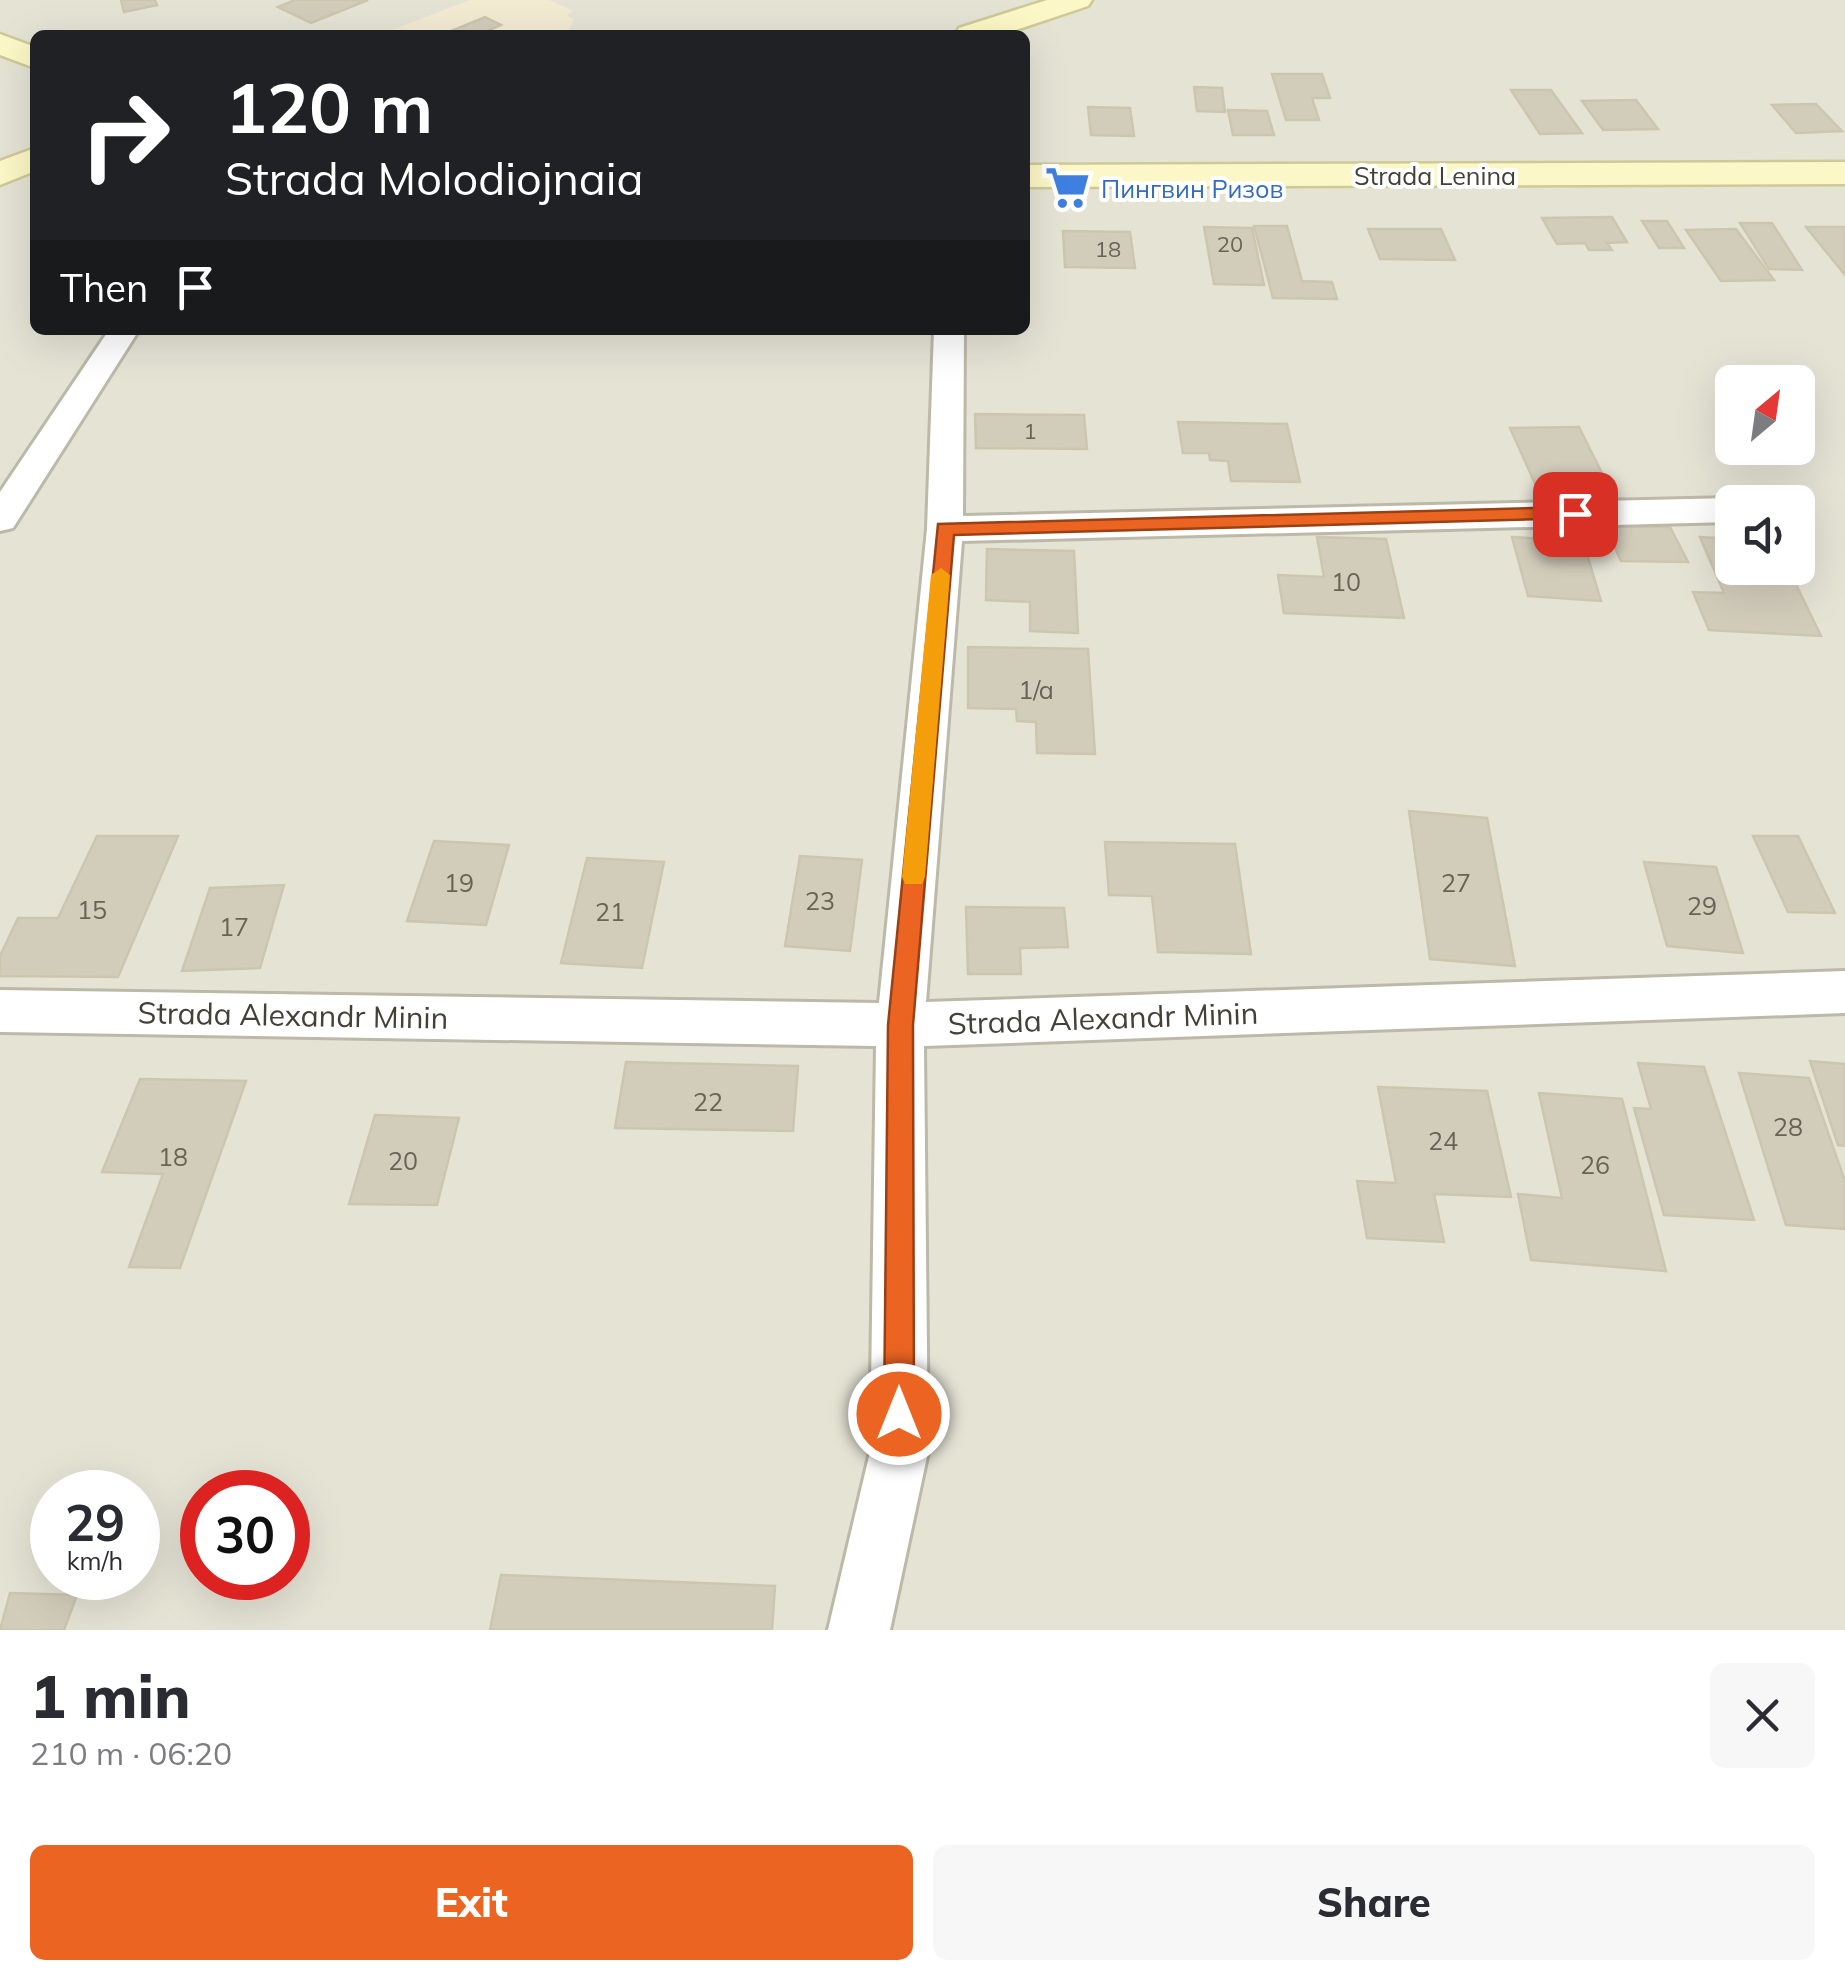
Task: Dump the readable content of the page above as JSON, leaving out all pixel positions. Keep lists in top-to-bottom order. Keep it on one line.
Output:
{"streets":{"street":["Strada Lenina","Strada Alexandr Minin"]},"places":{"supermarket":["Пингвин Ризов"]},"house_numbers":["20","18","1","10","1/a","19","27","23","29","15","21","17","22","28","24","18","20","26"],"north":"top right","page":{"turn":["120 m","Strada Molodiojnaia"],"then":"Then","speed":"29 km/h","limit":"30","heading":["1 min","210 m · 06:20"],"buttons":["Exit","Share"]}}
